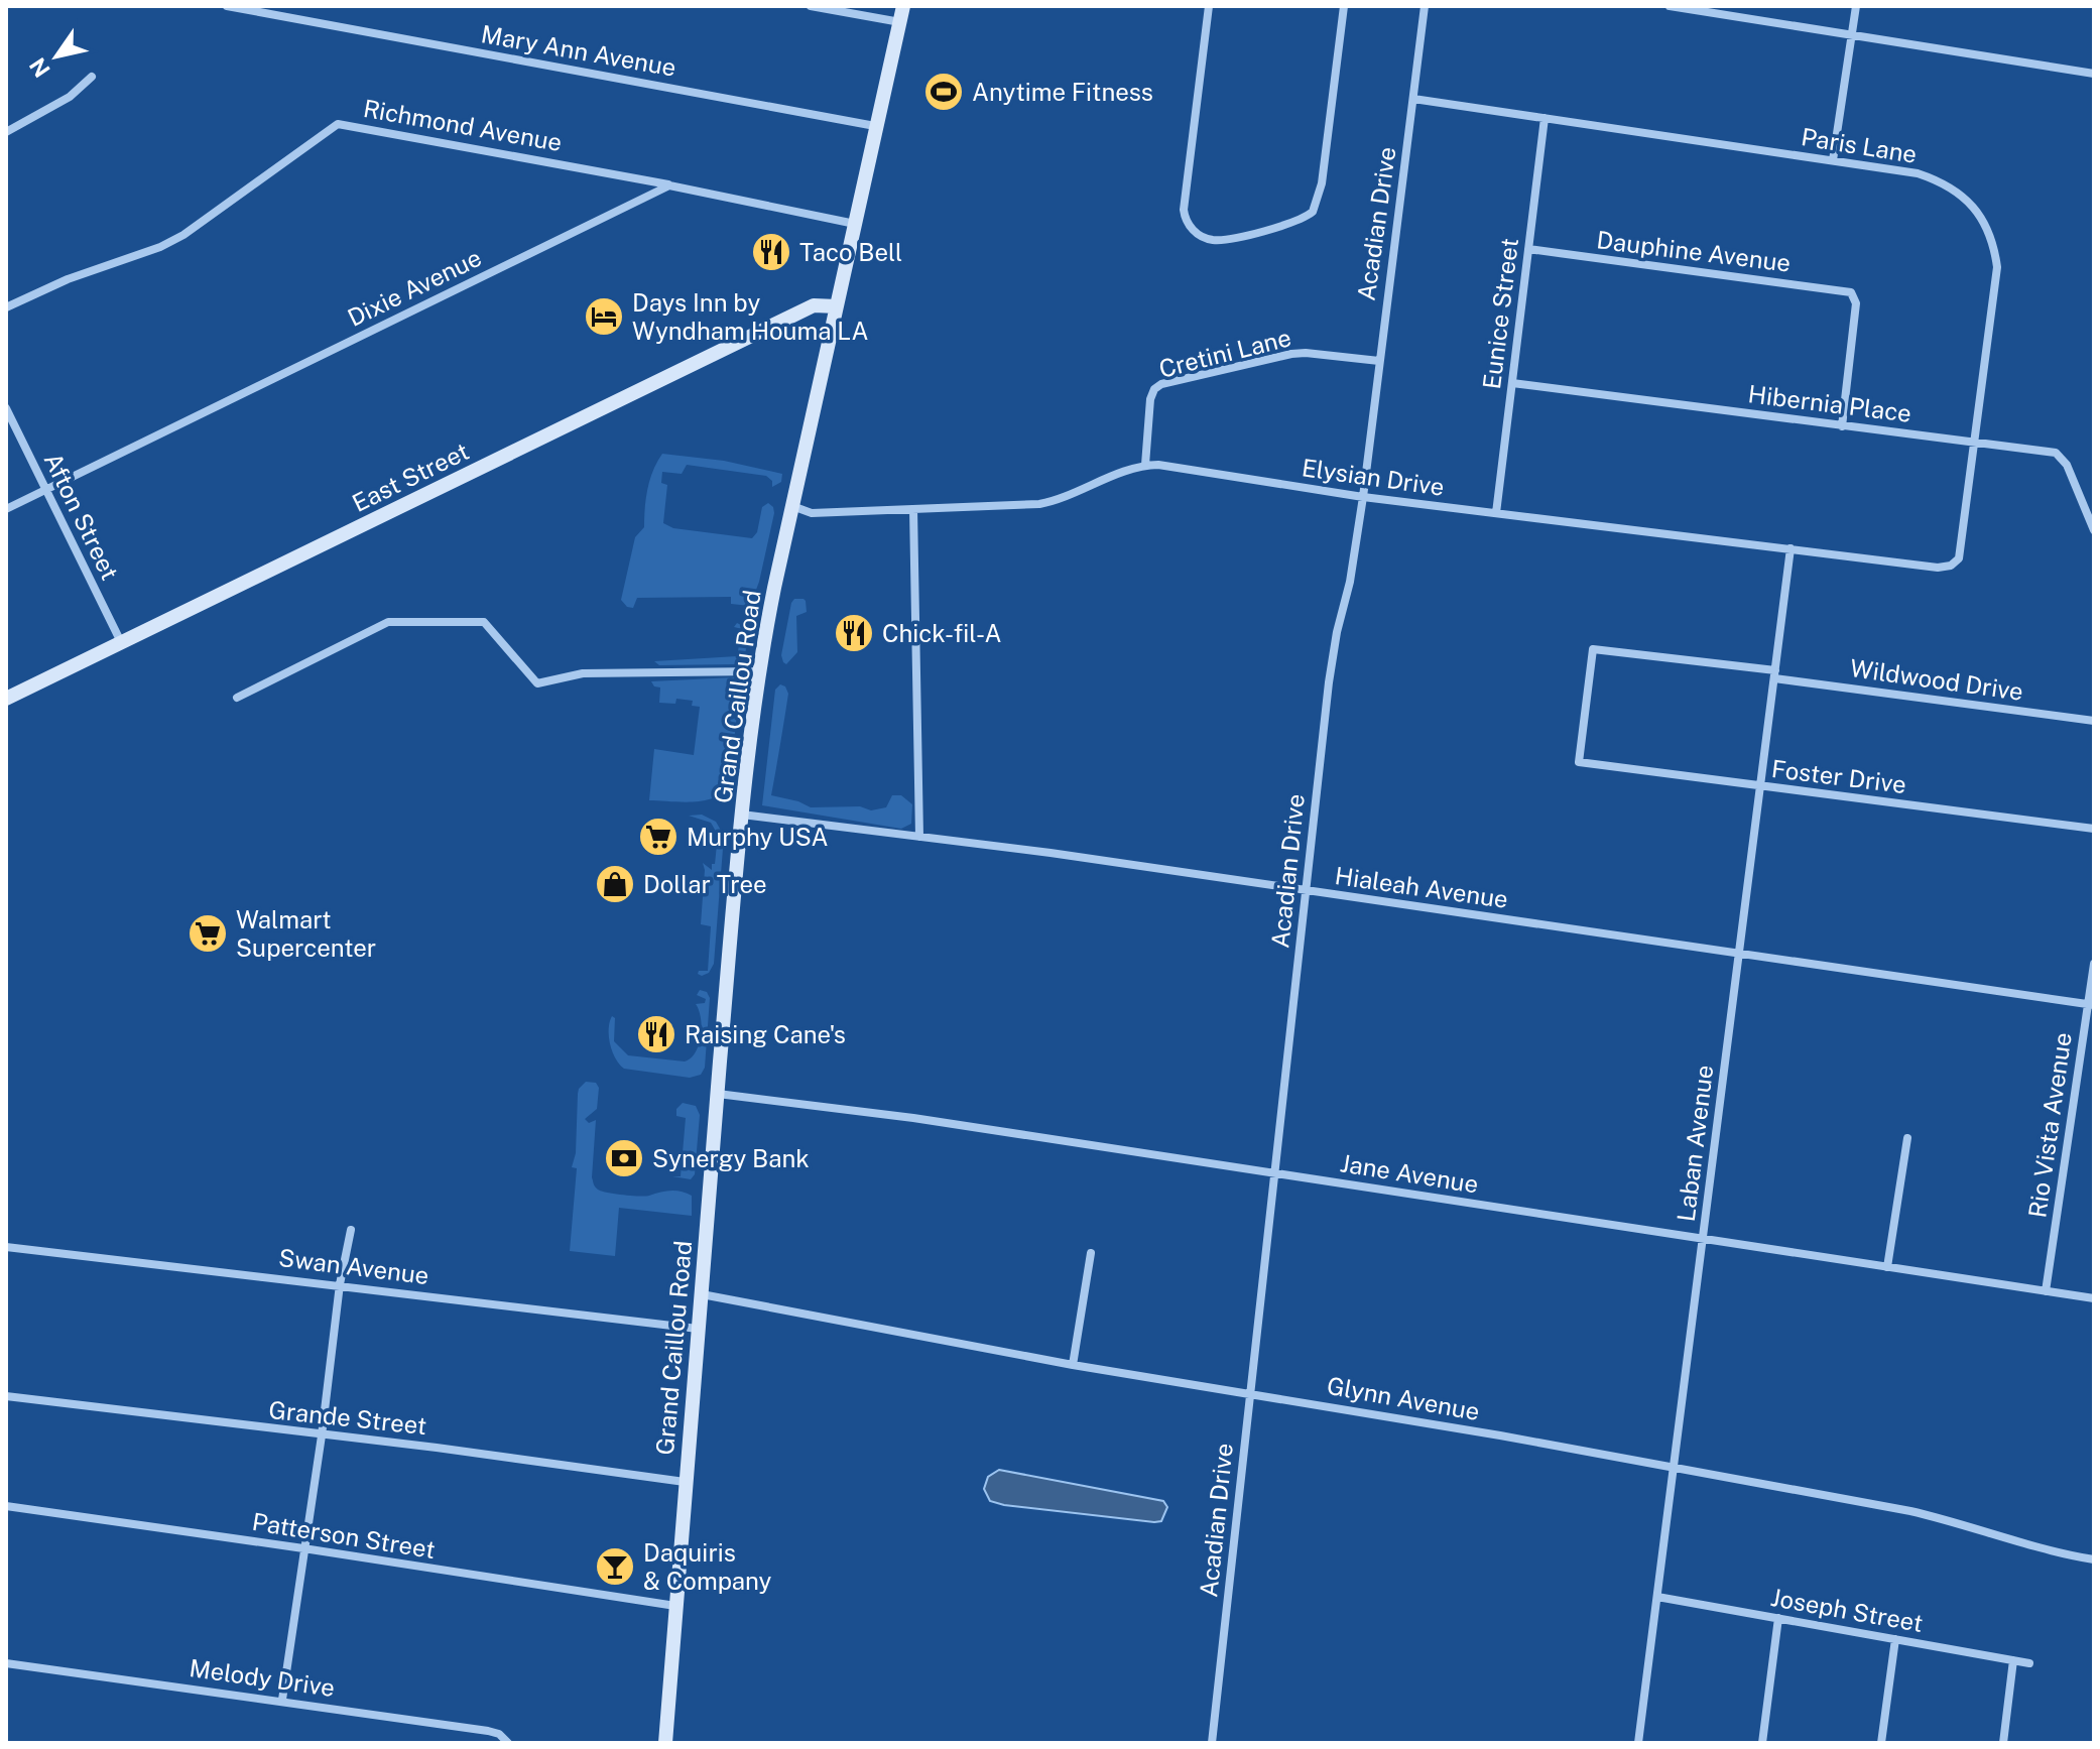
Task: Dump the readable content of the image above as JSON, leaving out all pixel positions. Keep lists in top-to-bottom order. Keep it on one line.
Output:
{"streets":{"main road":["East Street","Grand Caillou Road"],"street":["Mary Ann Avenue","Richmond Avenue","Paris Lane","Acadian Drive","Dauphine Avenue","Dixie Avenue","Eunice Street","Cretini Lane","Hibernia Place","Elysian Drive","Afton Street","Wildwood Drive","Foster Drive","Hialeah Avenue","Rio Vista Avenue","Laban Avenue","Jane Avenue","Swan Avenue","Glynn Avenue","Grande Street","Patterson Street","Joseph Street","Melody Drive"]},"crossings":[["Mary Ann Avenue","Grand Caillou Road"],["Richmond Avenue","Dixie Avenue"],["Paris Lane","Acadian Drive"],["Paris Lane","Eunice Street"],["Paris Lane","Hibernia Place"],["Paris Lane","Elysian Drive"],["Acadian Drive","Cretini Lane"],["Acadian Drive","Elysian Drive"],["Acadian Drive","Hialeah Avenue"],["Acadian Drive","Jane Avenue"],["Acadian Drive","Glynn Avenue"],["Dauphine Avenue","Eunice Street"],["Dauphine Avenue","Hibernia Place"],["Dixie Avenue","Afton Street"],["Eunice Street","Hibernia Place"],["Eunice Street","Elysian Drive"],["Cretini Lane","Elysian Drive"],["East Street","Afton Street"],["East Street","Grand Caillou Road"],["Elysian Drive","Grand Caillou Road"],["Elysian Drive","Laban Avenue"],["Wildwood Drive","Foster Drive"],["Wildwood Drive","Laban Avenue"],["Grand Caillou Road","Hialeah Avenue"],["Grand Caillou Road","Jane Avenue"],["Grand Caillou Road","Swan Avenue"],["Grand Caillou Road","Glynn Avenue"],["Grand Caillou Road","Grande Street"],["Grand Caillou Road","Patterson Street"],["Foster Drive","Laban Avenue"],["Hialeah Avenue","Rio Vista Avenue"],["Hialeah Avenue","Laban Avenue"],["Rio Vista Avenue","Jane Avenue"],["Laban Avenue","Jane Avenue"],["Laban Avenue","Glynn Avenue"],["Laban Avenue","Joseph Street"]],"places":{"sports":["Anytime Fitness"],"restaurant":["Taco Bell","Chick-fil-A","Raising Cane's"],"hotel":["Days Inn by Wyndham Houma LA"],"supermarket":["Murphy USA","Walmart Supercenter"],"shop":["Dollar Tree"],"bank":["Synergy Bank"],"bar":["Daquiris & Company"]},"north":"bottom left"}
